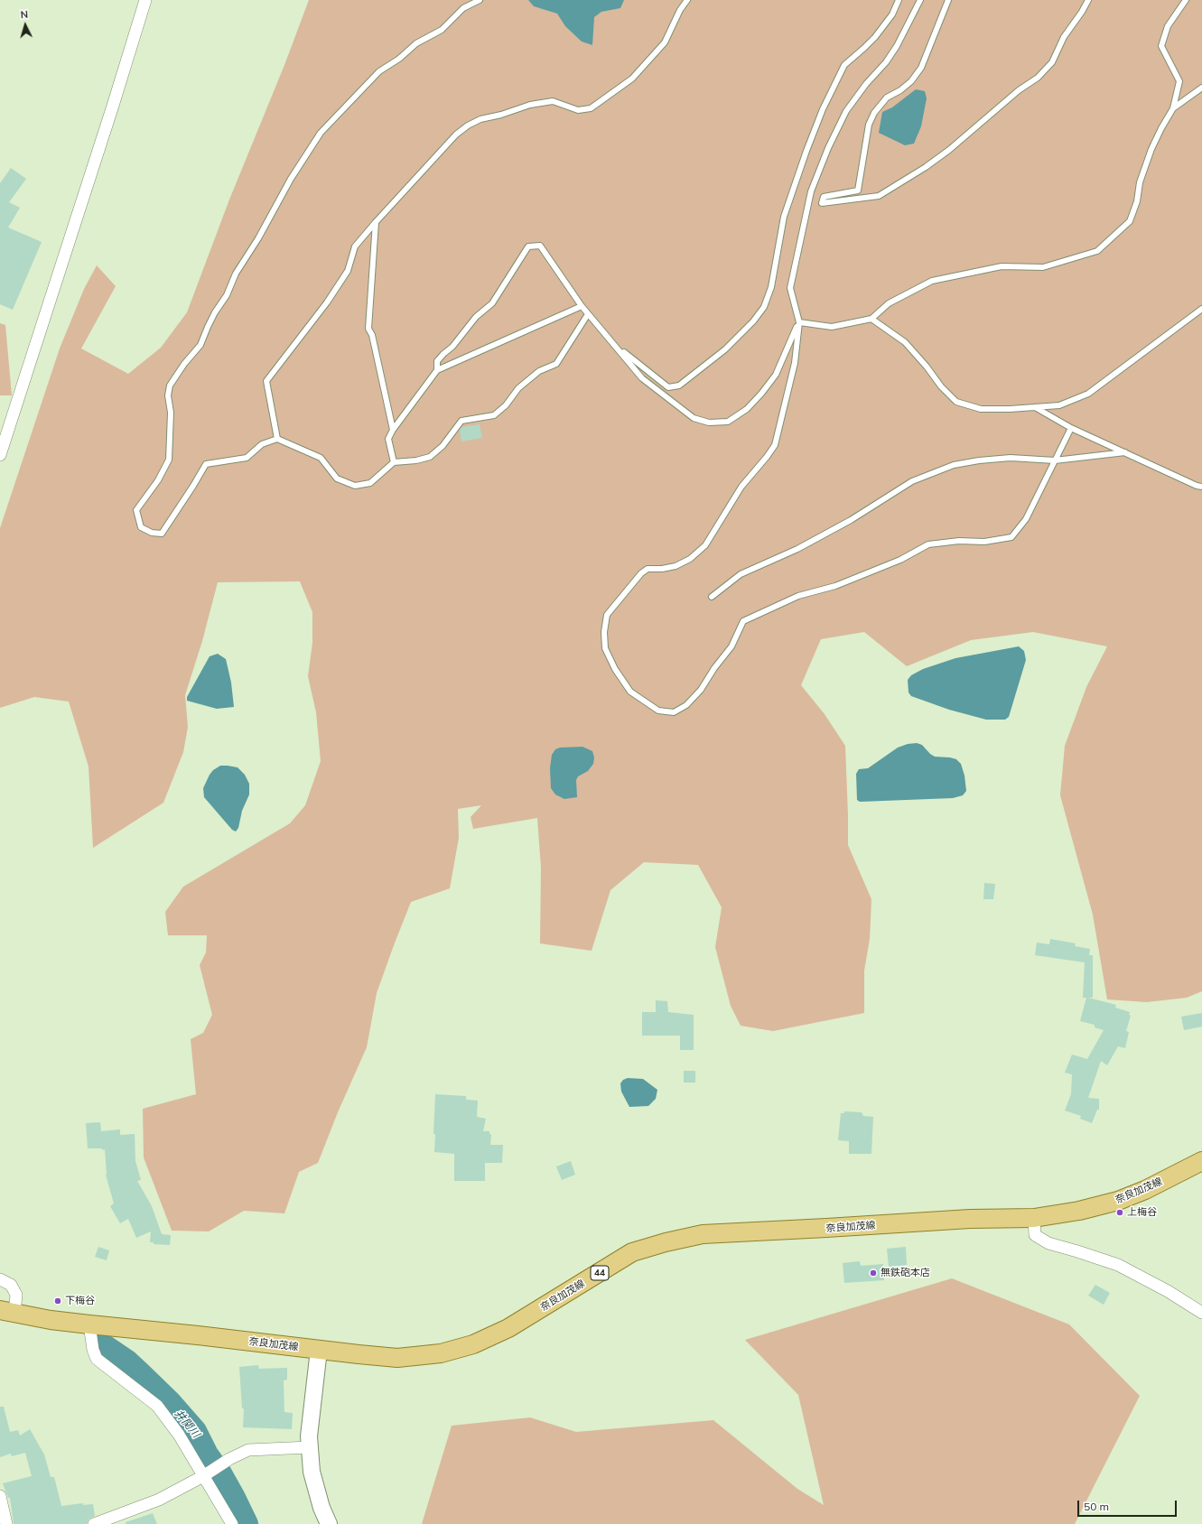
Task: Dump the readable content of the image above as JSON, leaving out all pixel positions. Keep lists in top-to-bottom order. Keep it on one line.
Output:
{"streets":{"main road":["奈良加茂線","44"]},"water":["井関川"],"places":["上梅谷","無鉄砲本店","下梅谷"],"scale_bar":"50 m","north":"top"}
